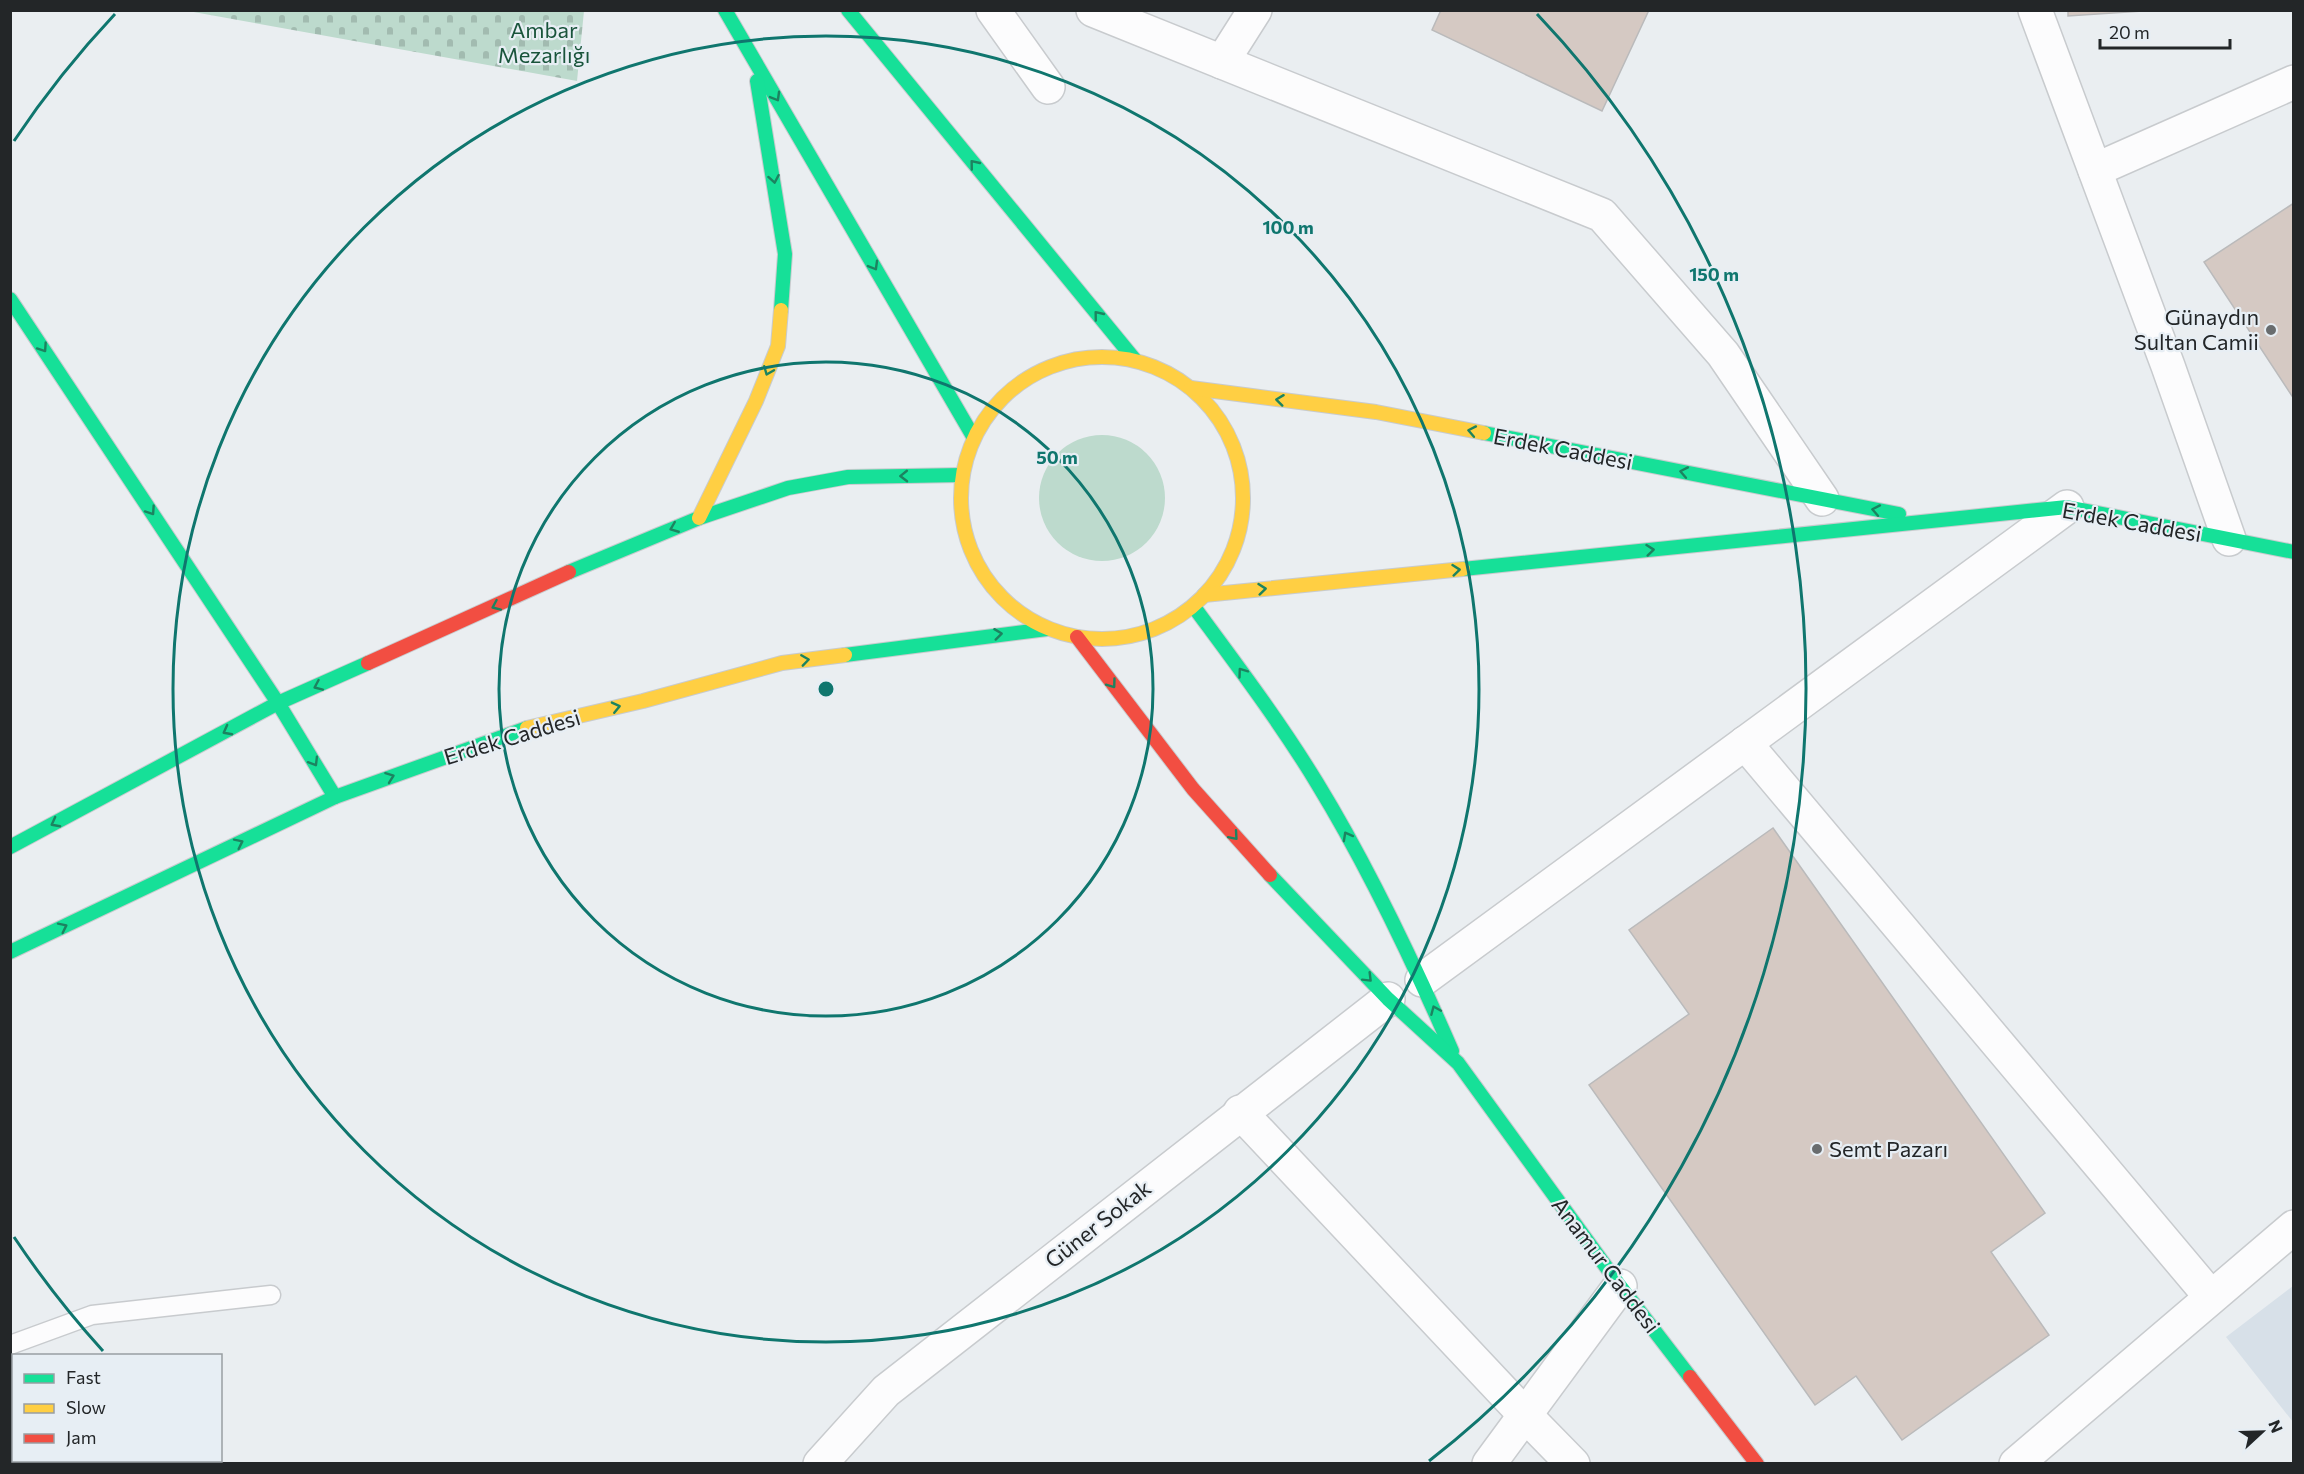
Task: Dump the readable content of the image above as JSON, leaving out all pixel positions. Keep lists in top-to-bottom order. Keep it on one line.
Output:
{"streets":{"street":["Erdek Caddesi","Güner Sokak","Anamur Caddesi"]},"parks":["Ambar Mezarlığı"],"places":["Günaydın Sultan Camii","Semt Pazarı"],"legend":["Fast","Slow","Jam"],"scale_bar":"20 m","north":"right","rings":["100 m","150 m","50 m"]}
